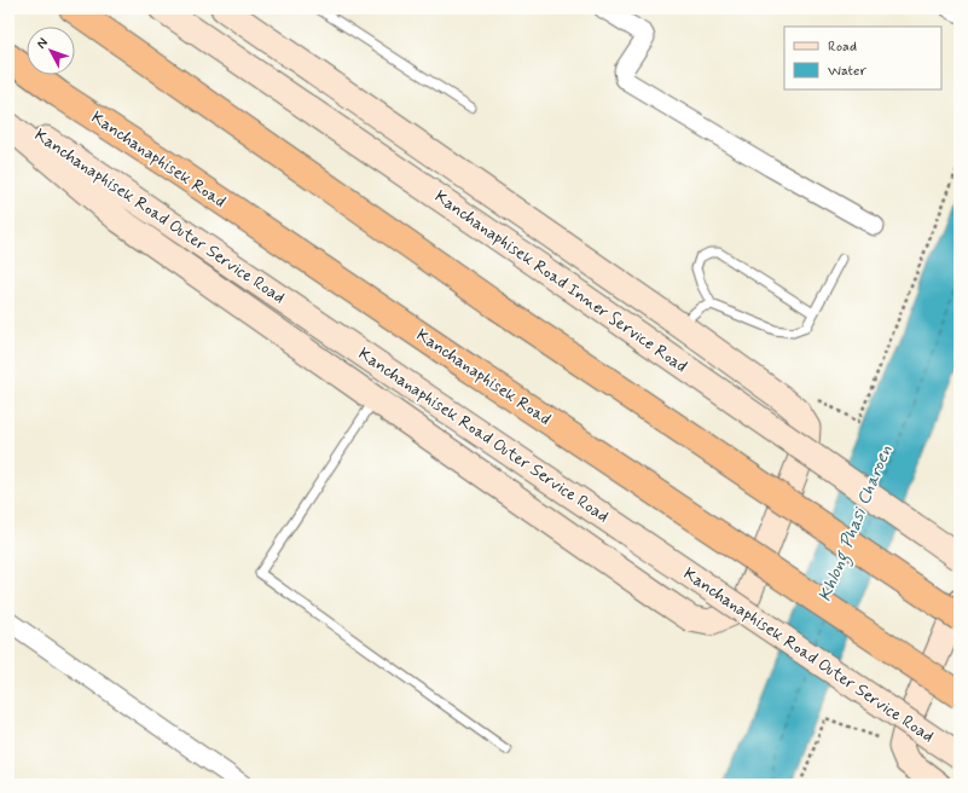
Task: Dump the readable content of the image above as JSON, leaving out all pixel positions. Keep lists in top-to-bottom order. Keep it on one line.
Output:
{"streets":{"highway":["Kanchanaphisek Road"],"main road":["Kanchanaphisek Road Outer Service Road","Kanchanaphisek Road Inner Service Road"]},"water":["Khlong Phasi Charoen"],"legend":["Road","Water"],"north":"top left"}
